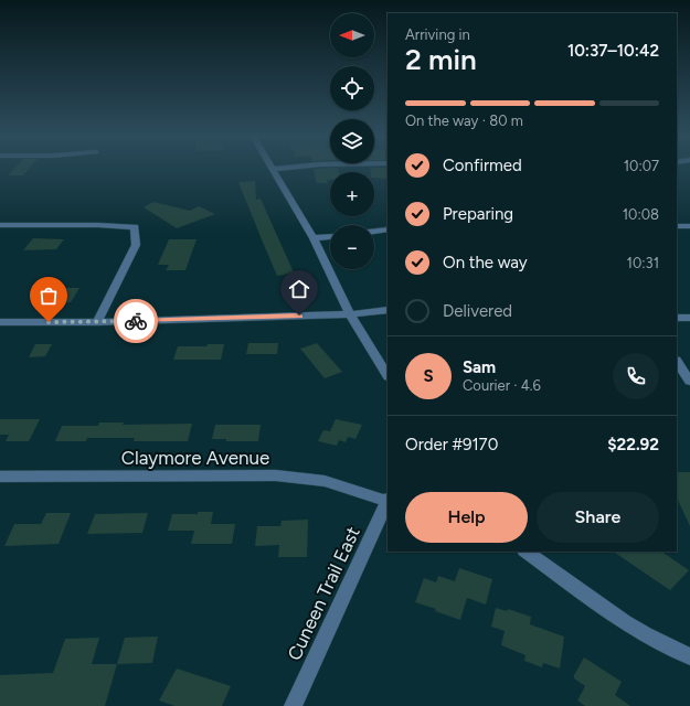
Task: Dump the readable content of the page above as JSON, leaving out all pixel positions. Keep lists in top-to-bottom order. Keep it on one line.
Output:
{"streets":{"street":["Claymore Avenue","Cuneen Trail East"]},"north":"left","page":{"map_buttons":["+","−"],"heading":["2 min","Arriving in","10:37–10:42"],"panel":["Sam","Courier · 4.6","Order #9170","$22.92"],"bar":"On the way · 80 m","list":[["Confirmed","10:07"],["Preparing","10:08"],["On the way","10:31"],"Delivered"],"round":"S","buttons":["Help","Share"]}}
